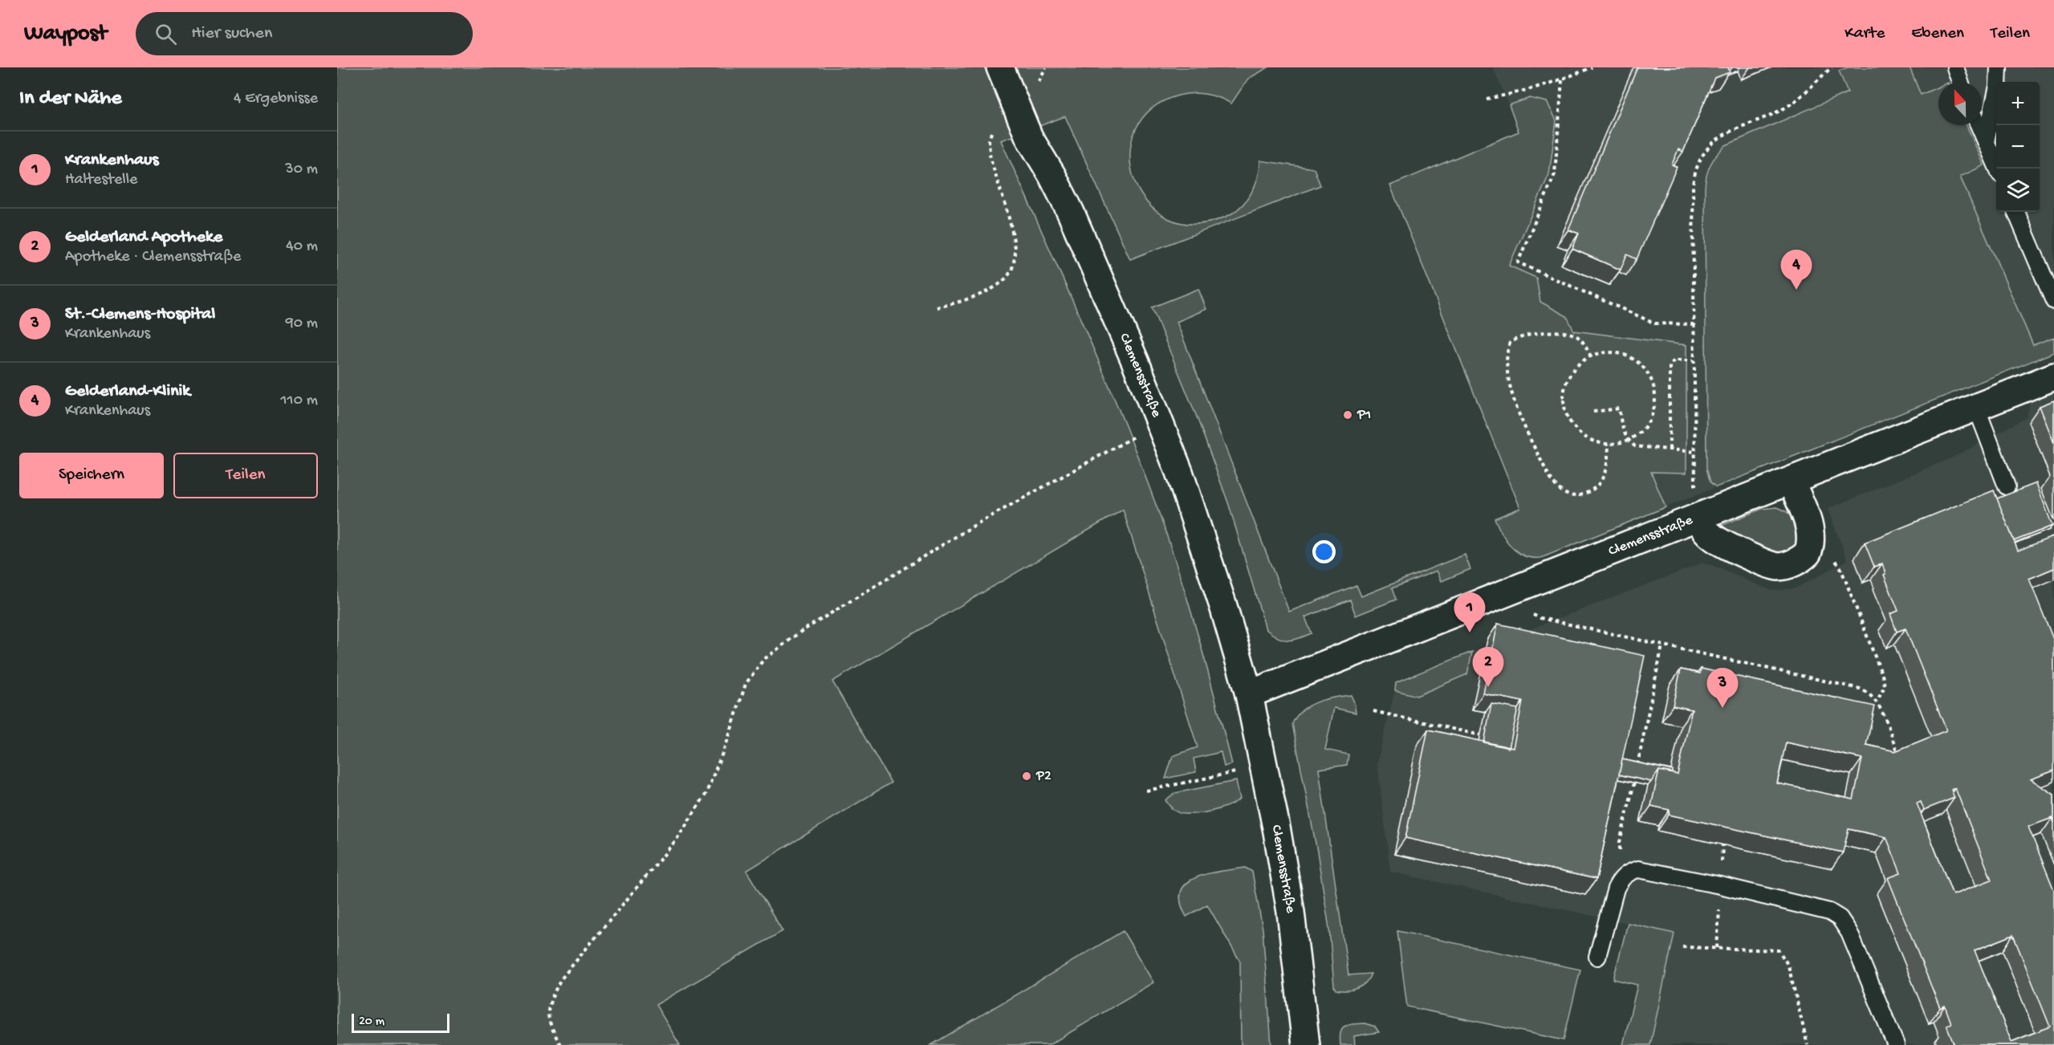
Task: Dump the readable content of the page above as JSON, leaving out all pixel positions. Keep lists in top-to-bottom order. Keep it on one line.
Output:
{"streets":{"street":["Clemensstraße"]},"places":["P1","P2"],"scale_bar":"20 m","north":"top","page":{"header":"Waypost","search":"Hier suchen","nav":["Karte","Ebenen","Teilen"],"heading":["In der Nähe","4 Ergebnisse"],"map_buttons":["+","−"],"list":[{"mark":"1","name":"Krankenhaus","note":"Haltestelle","value":"30 m"},{"mark":"2","name":"Gelderland Apotheke","note":"Apotheke · Clemensstraße","value":"40 m"},{"mark":"3","name":"St.-Clemens-Hospital","note":"Krankenhaus","value":"90 m"},{"mark":"4","name":"Gelderland-Klinik","note":"Krankenhaus","value":"110 m"}],"pins":["4","1","2","3"],"buttons":["Speichern","Teilen"],"scale":"20 m"}}
